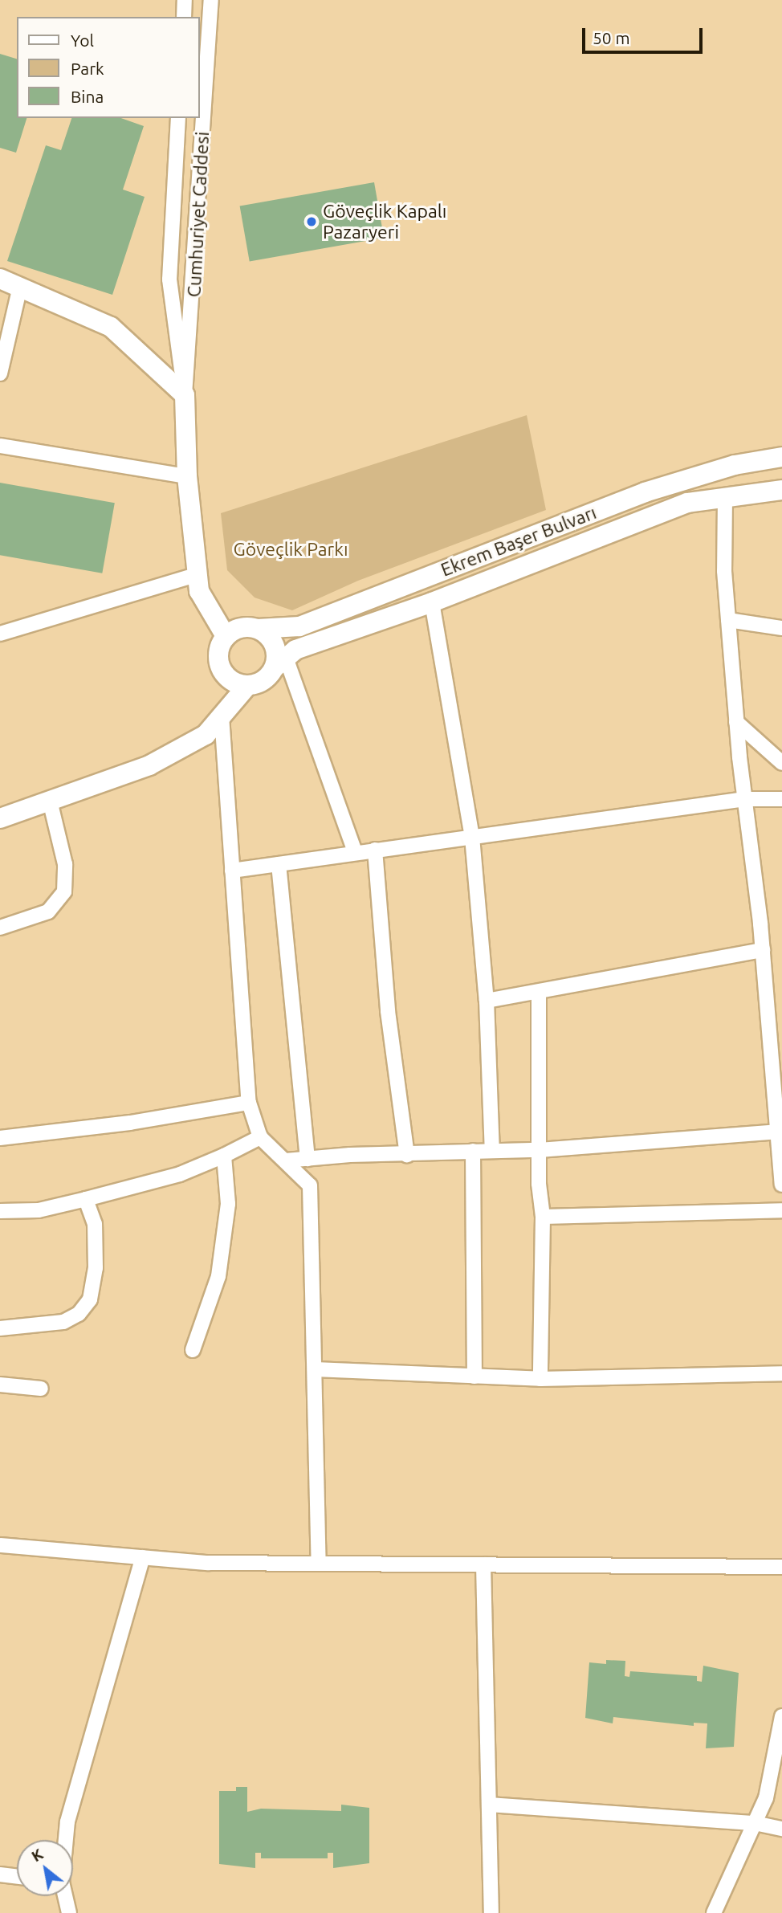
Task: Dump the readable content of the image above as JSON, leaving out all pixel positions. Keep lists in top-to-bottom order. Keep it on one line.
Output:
{"streets":{"main road":["Cumhuriyet Caddesi","Ekrem Başer Bulvarı"]},"crossings":[["Cumhuriyet Caddesi","Ekrem Başer Bulvarı"]],"parks":["Göveçlik Parkı"],"places":["Göveçlik Kapalı Pazaryeri"],"legend":["Yol","Park","Bina"],"scale_bar":"50 m","north":"top left"}
